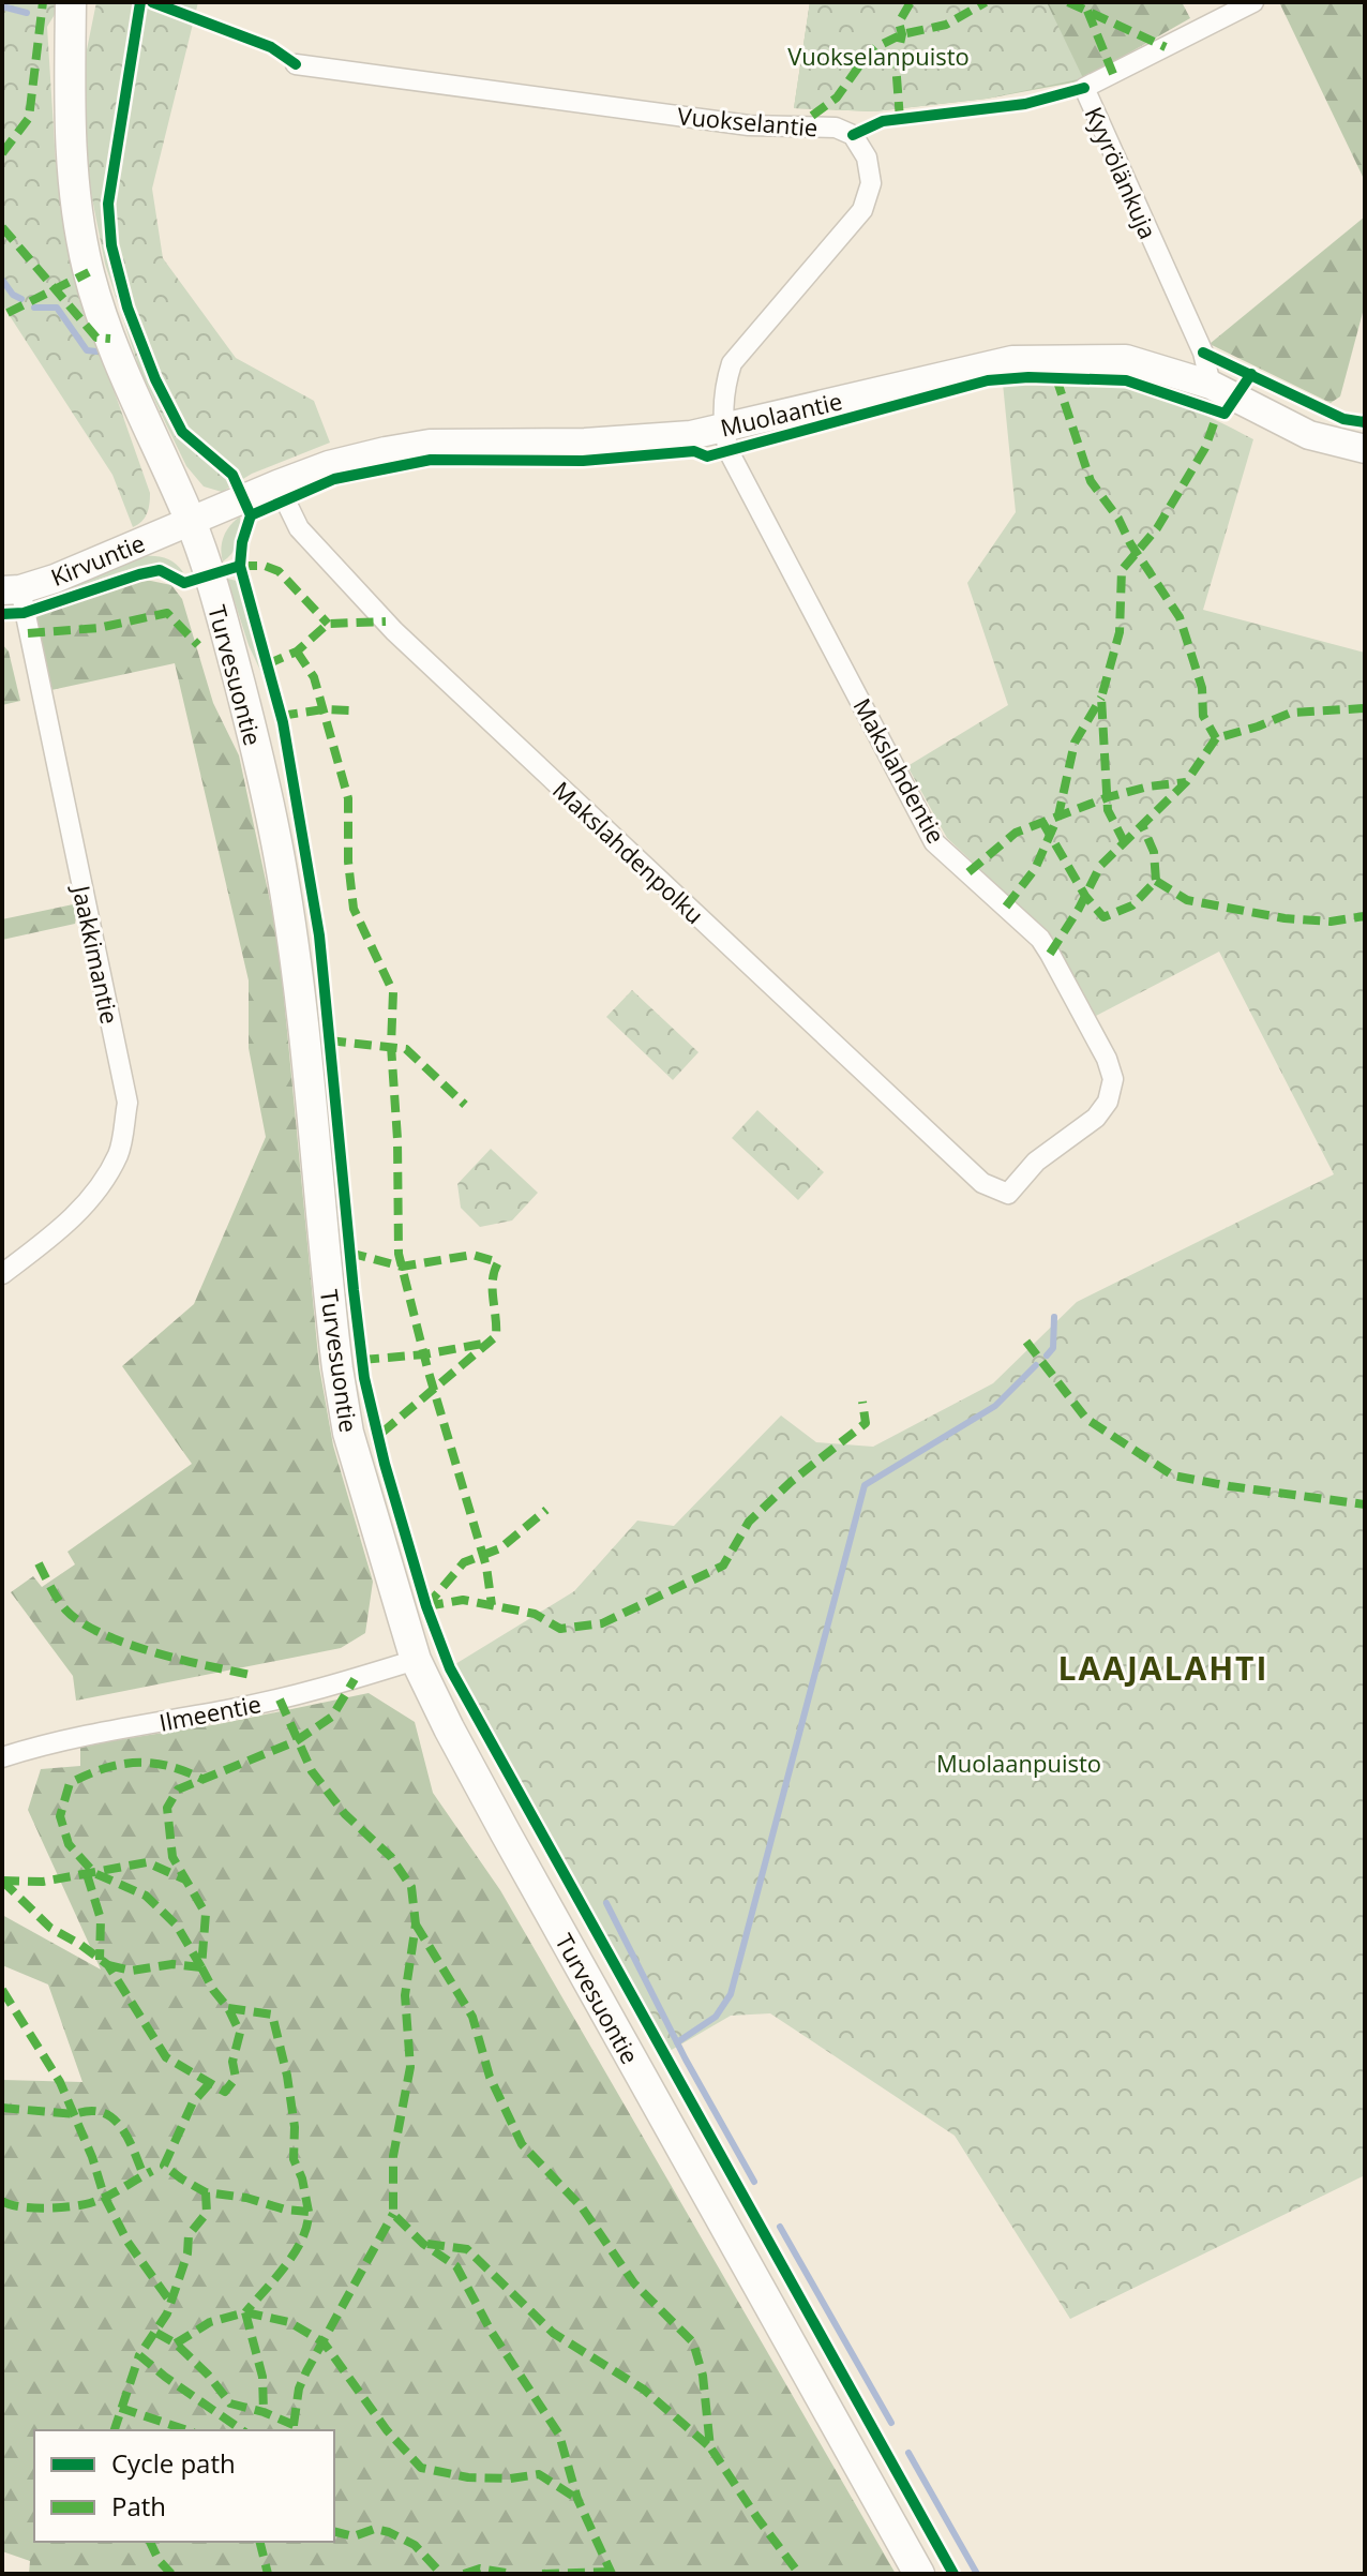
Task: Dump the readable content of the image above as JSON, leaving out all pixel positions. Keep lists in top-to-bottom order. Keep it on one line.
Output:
{"streets":{"main road":["Turvesuontie"],"street":["Vuokselantie","Kyyrölänkuja","Muolaantie","Kirvuntie","Makslahdentie","Makslahdenpolku","Jaakkimantie","Ilmeentie"]},"crossings":[["Vuokselantie","Muolaantie"],["Vuokselantie","Makslahdentie"],["Kyyrölänkuja","Muolaantie"],["Muolaantie","Kirvuntie"],["Muolaantie","Turvesuontie"],["Muolaantie","Makslahdentie"],["Muolaantie","Makslahdenpolku"],["Kirvuntie","Turvesuontie"],["Kirvuntie","Jaakkimantie"],["Turvesuontie","Ilmeentie"],["Makslahdentie","Makslahdenpolku"]],"districts":["LAAJALAHTI"],"parks":["Vuokselanpuisto","Muolaanpuisto"],"legend":["Cycle path","Path"]}
